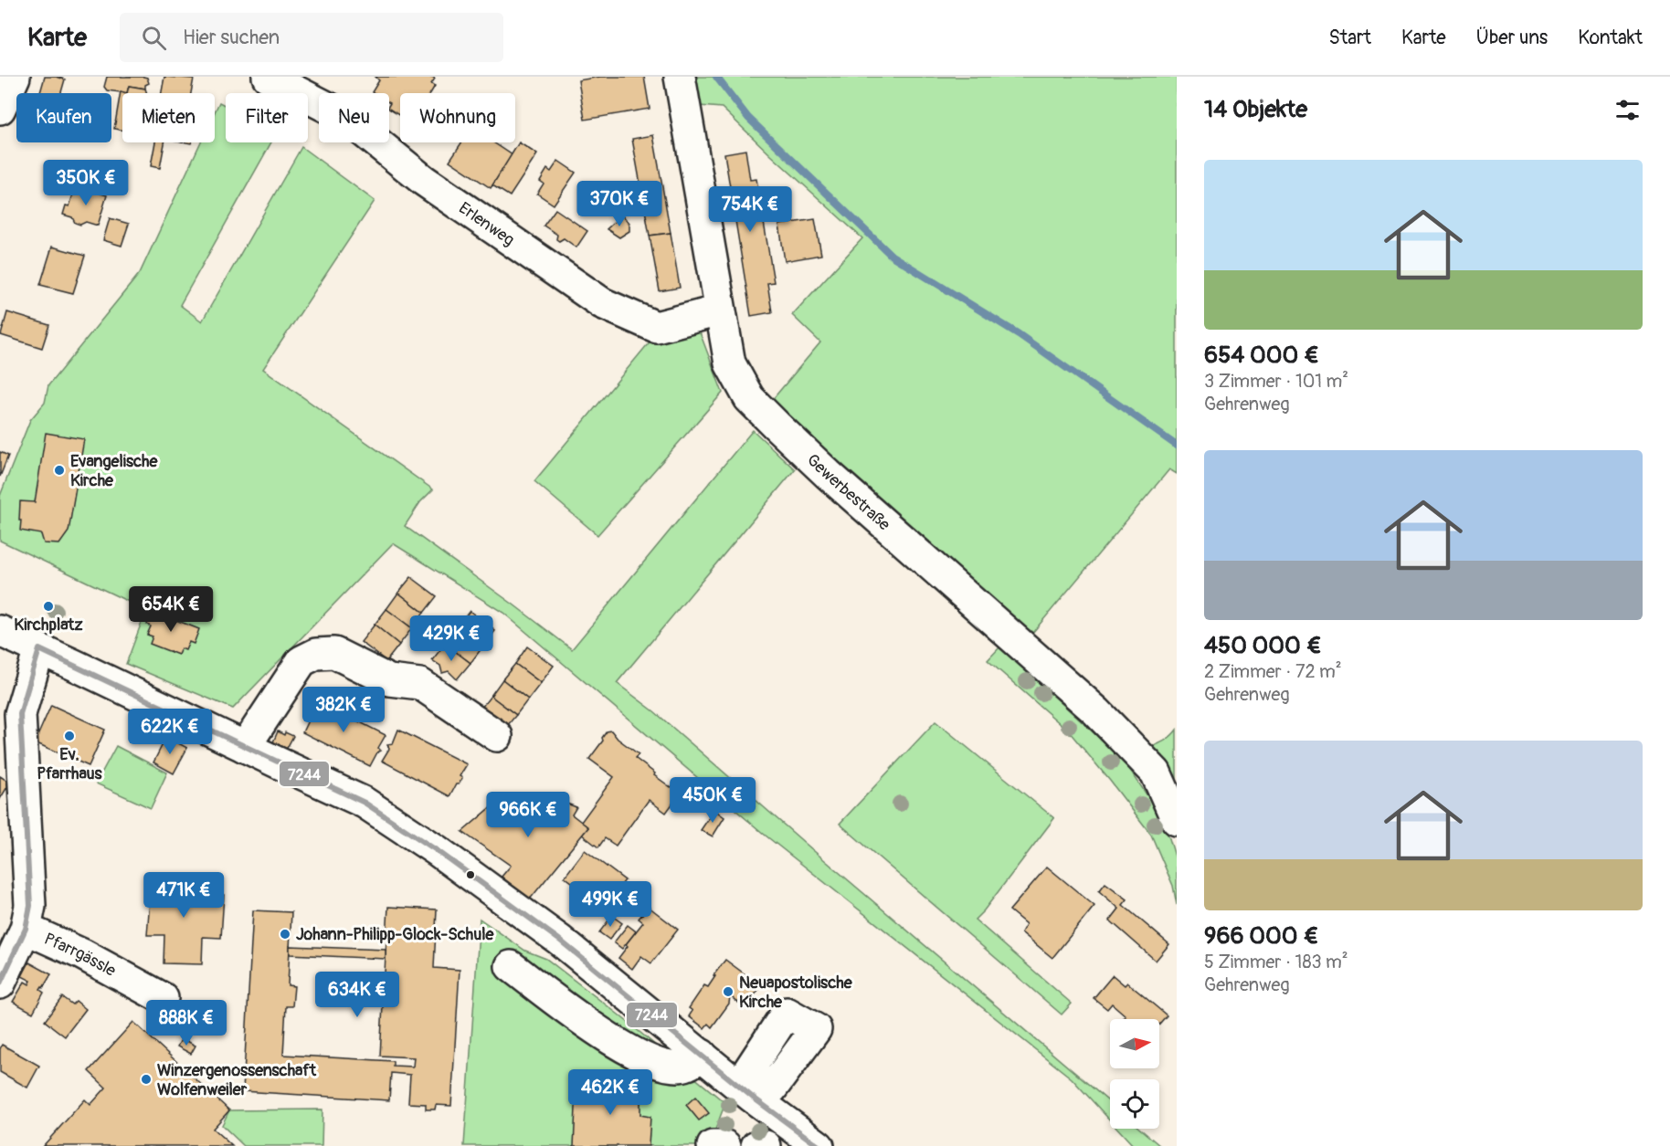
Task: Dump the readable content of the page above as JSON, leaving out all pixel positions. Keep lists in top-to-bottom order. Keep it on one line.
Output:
{"streets":{"street":["Erlenweg","Gewerbestraße","Pfarrgässle"]},"crossings":[["Erlenweg","Gewerbestraße"]],"places":["Evangelische Kirche","Kirchplatz","Ev. Pfarrhaus","Johann-Philipp-Glock-Schule","Neuapostolische Kirche","Winzergenossenschaft Wolfenweiler"],"lines":["transit line 7244"],"north":"right","page":{"header":"Karte","search":"Hier suchen","nav":["Start","Karte","Über uns","Kontakt"],"heading":"14 Objekte","chip":["Kaufen","Mieten","Filter","Neu","Wohnung"],"list":[{"name":"654 000 €","note":"3 Zimmer · 101 m² · Gehrenweg"},{"name":"450 000 €","note":"2 Zimmer · 72 m² · Gehrenweg"},{"name":"966 000 €","note":"5 Zimmer · 183 m² · Gehrenweg"}],"price":["350K €","370K €","754K €","654K €","429K €","382K €","622K €","450K €","966K €","471K €","499K €","634K €","888K €","462K €"]}}
